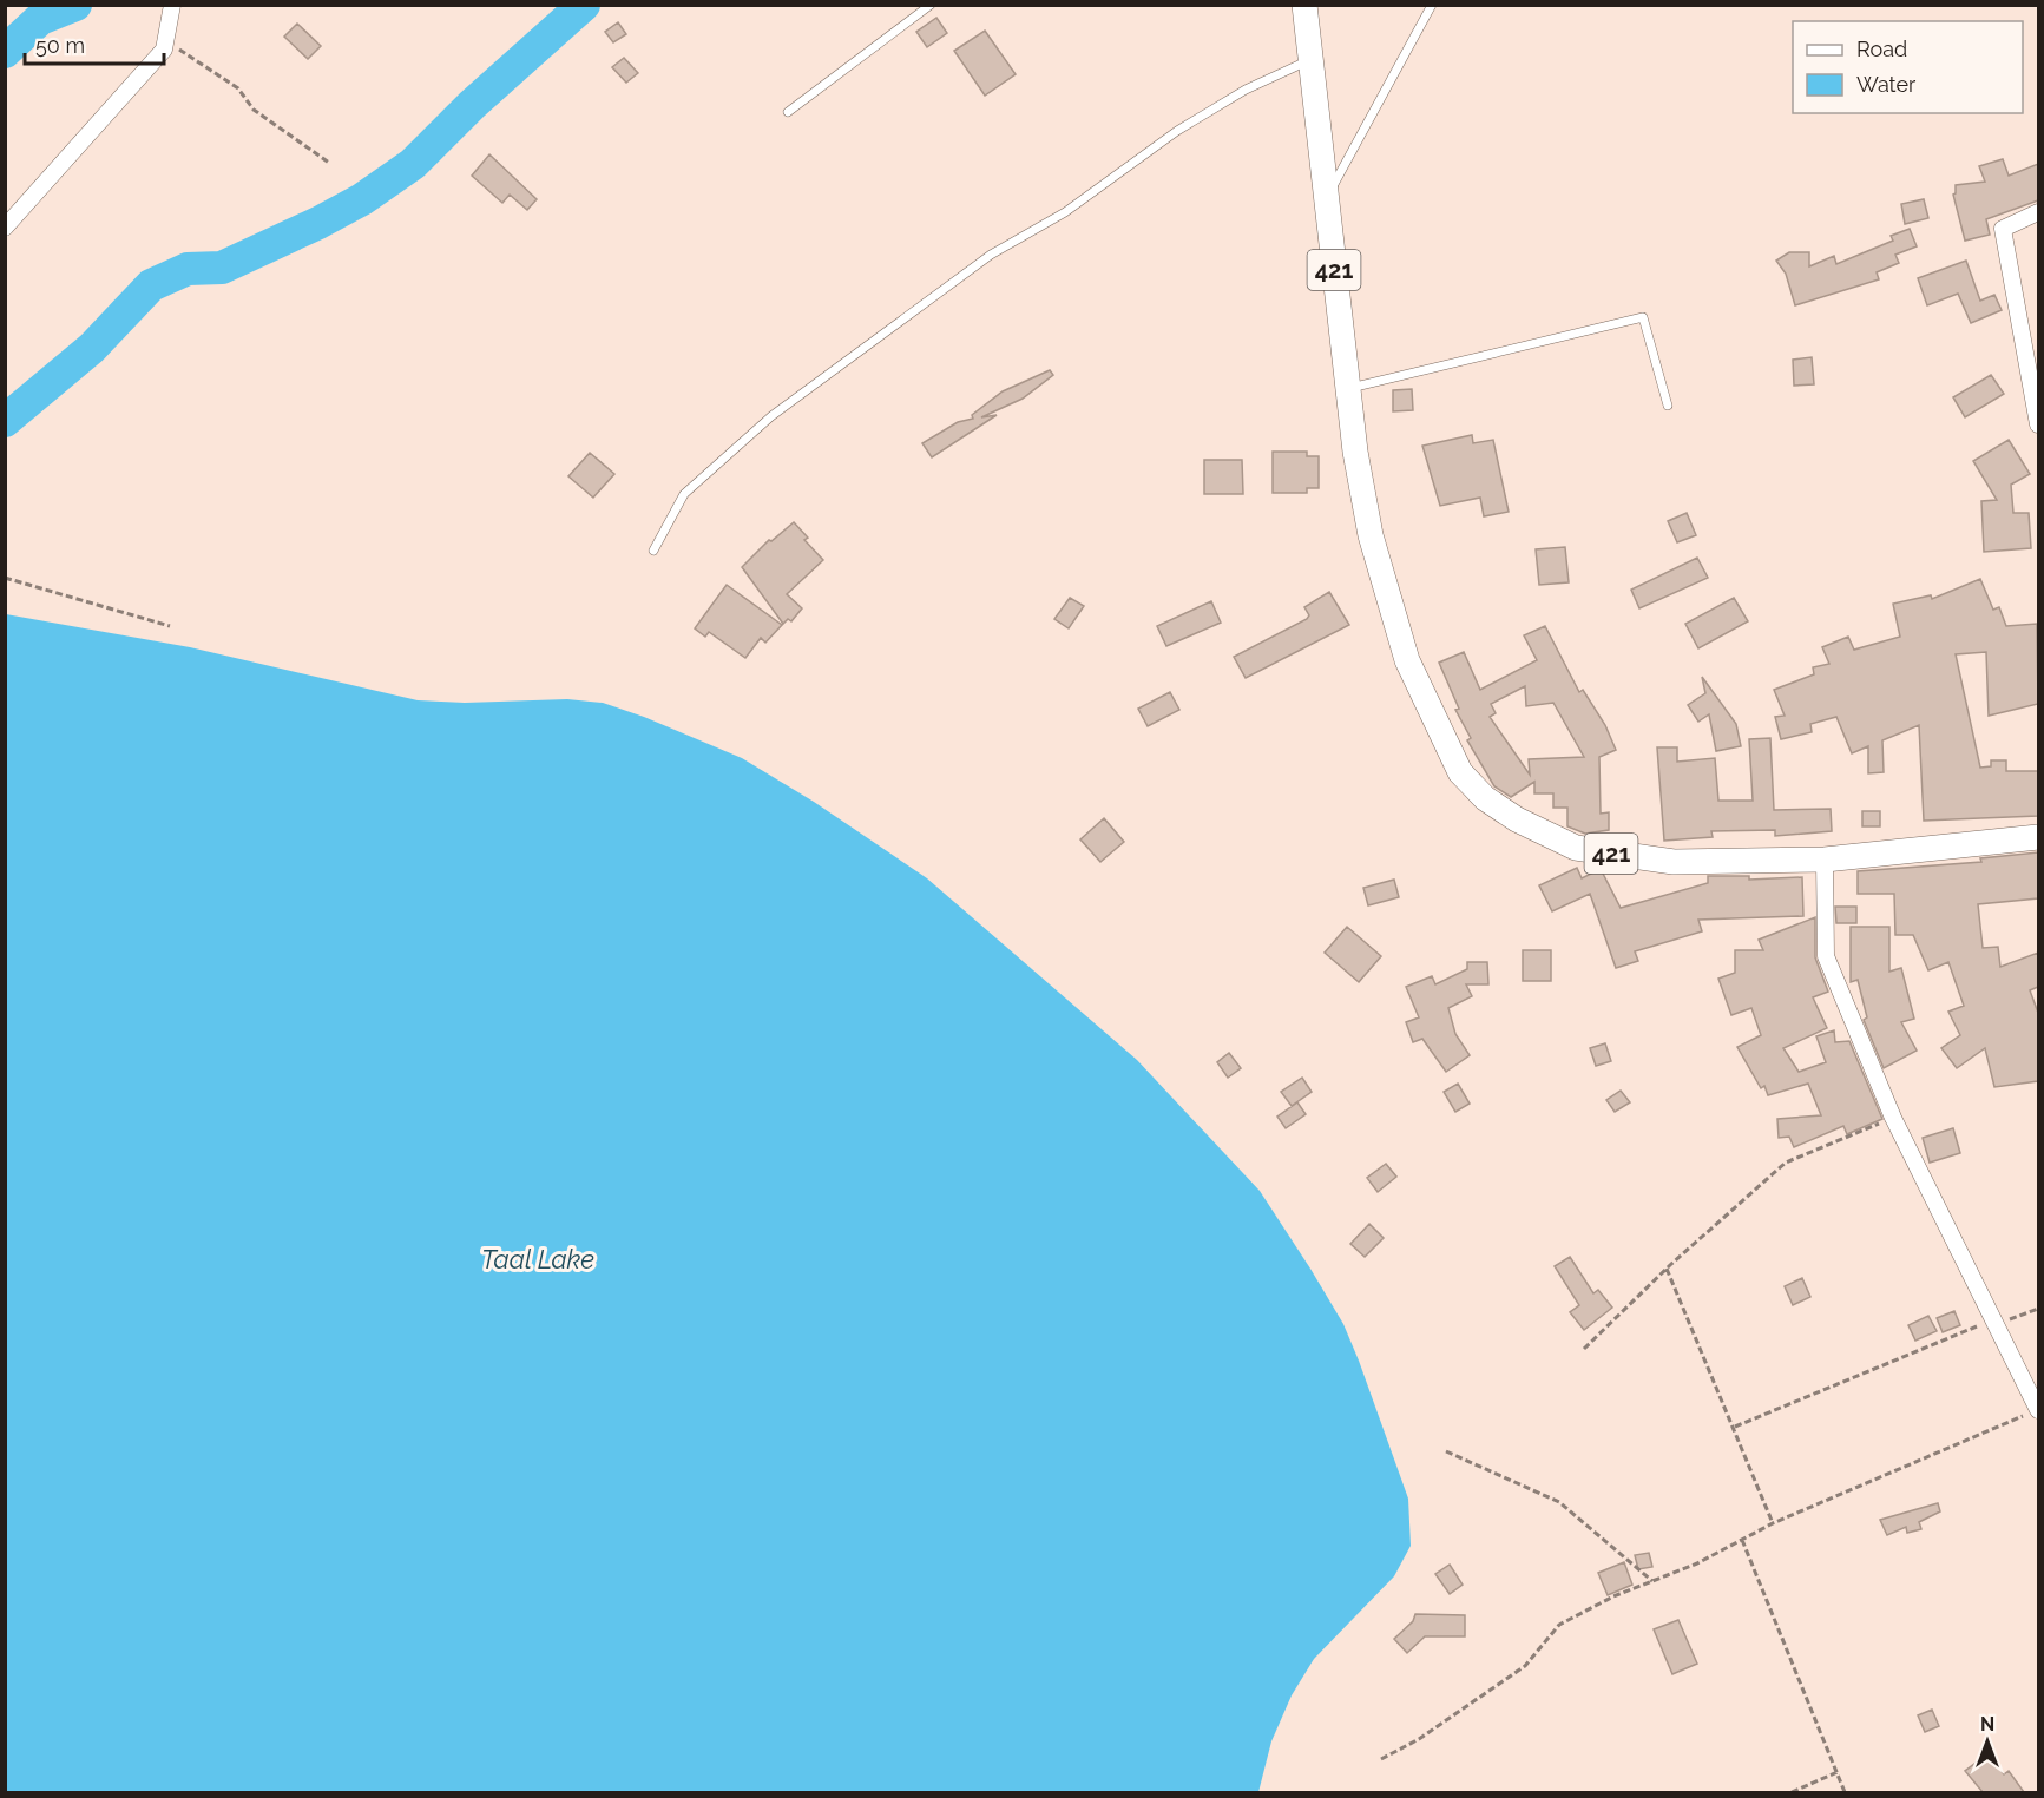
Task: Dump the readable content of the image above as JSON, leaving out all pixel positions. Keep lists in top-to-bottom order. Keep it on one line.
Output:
{"streets":{"main road":["421"]},"water":["Taal Lake"],"legend":["Road","Water"],"scale_bar":"50 m","north":"top"}
